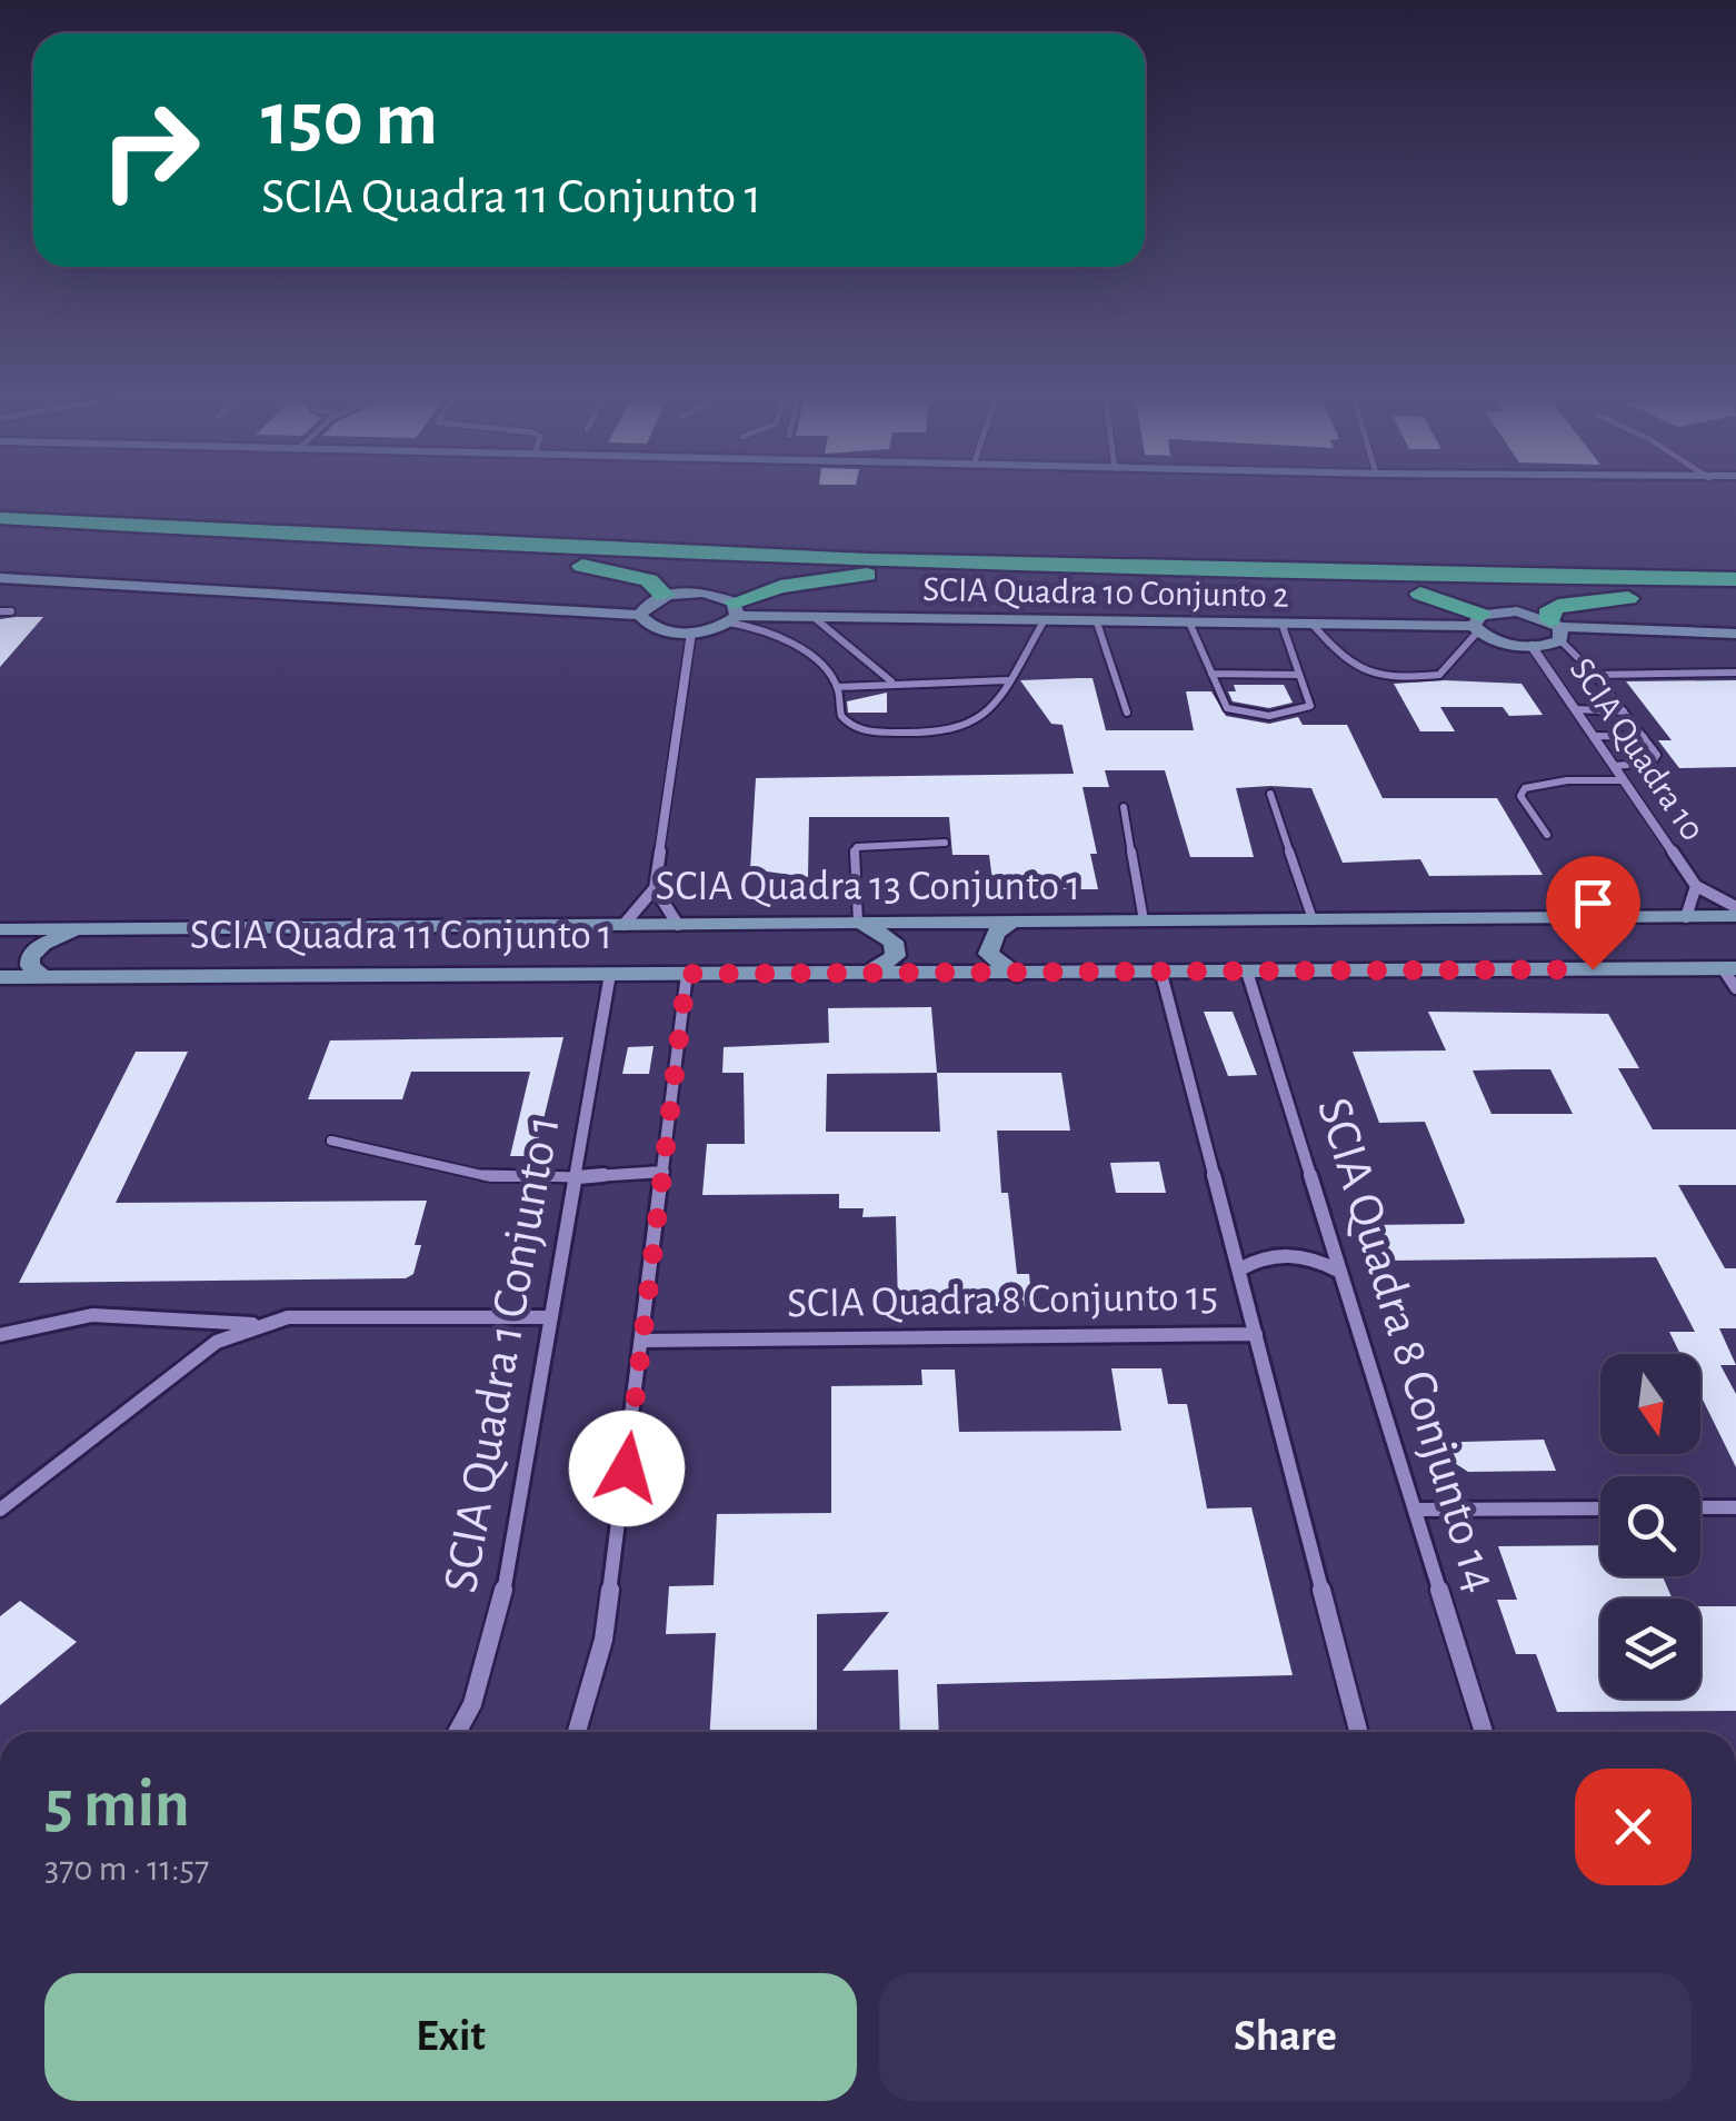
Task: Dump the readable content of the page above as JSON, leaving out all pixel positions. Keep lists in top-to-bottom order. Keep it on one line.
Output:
{"streets":{"street":["SCIA Quadra 10 Conjunto 2","SCIA Quadra 10","SCIA Quadra 13 Conjunto 1","SCIA Quadra 11 Conjunto 1","SCIA Quadra 8 Conjunto 15","SCIA Quadra 8 Conjunto 14","SCIA Quadra 1 Conjunto 1"]},"crossings":[["SCIA Quadra 10","SCIA Quadra 13 Conjunto 1"],["SCIA Quadra 11 Conjunto 1","SCIA Quadra 8 Conjunto 15"],["SCIA Quadra 11 Conjunto 1","SCIA Quadra 8 Conjunto 14"],["SCIA Quadra 11 Conjunto 1","SCIA Quadra 1 Conjunto 1"]],"north":"bottom","page":{"turn":["150 m","SCIA Quadra 11 Conjunto 1"],"heading":["5 min","370 m · 11:57"],"buttons":["Exit","Share"]}}
